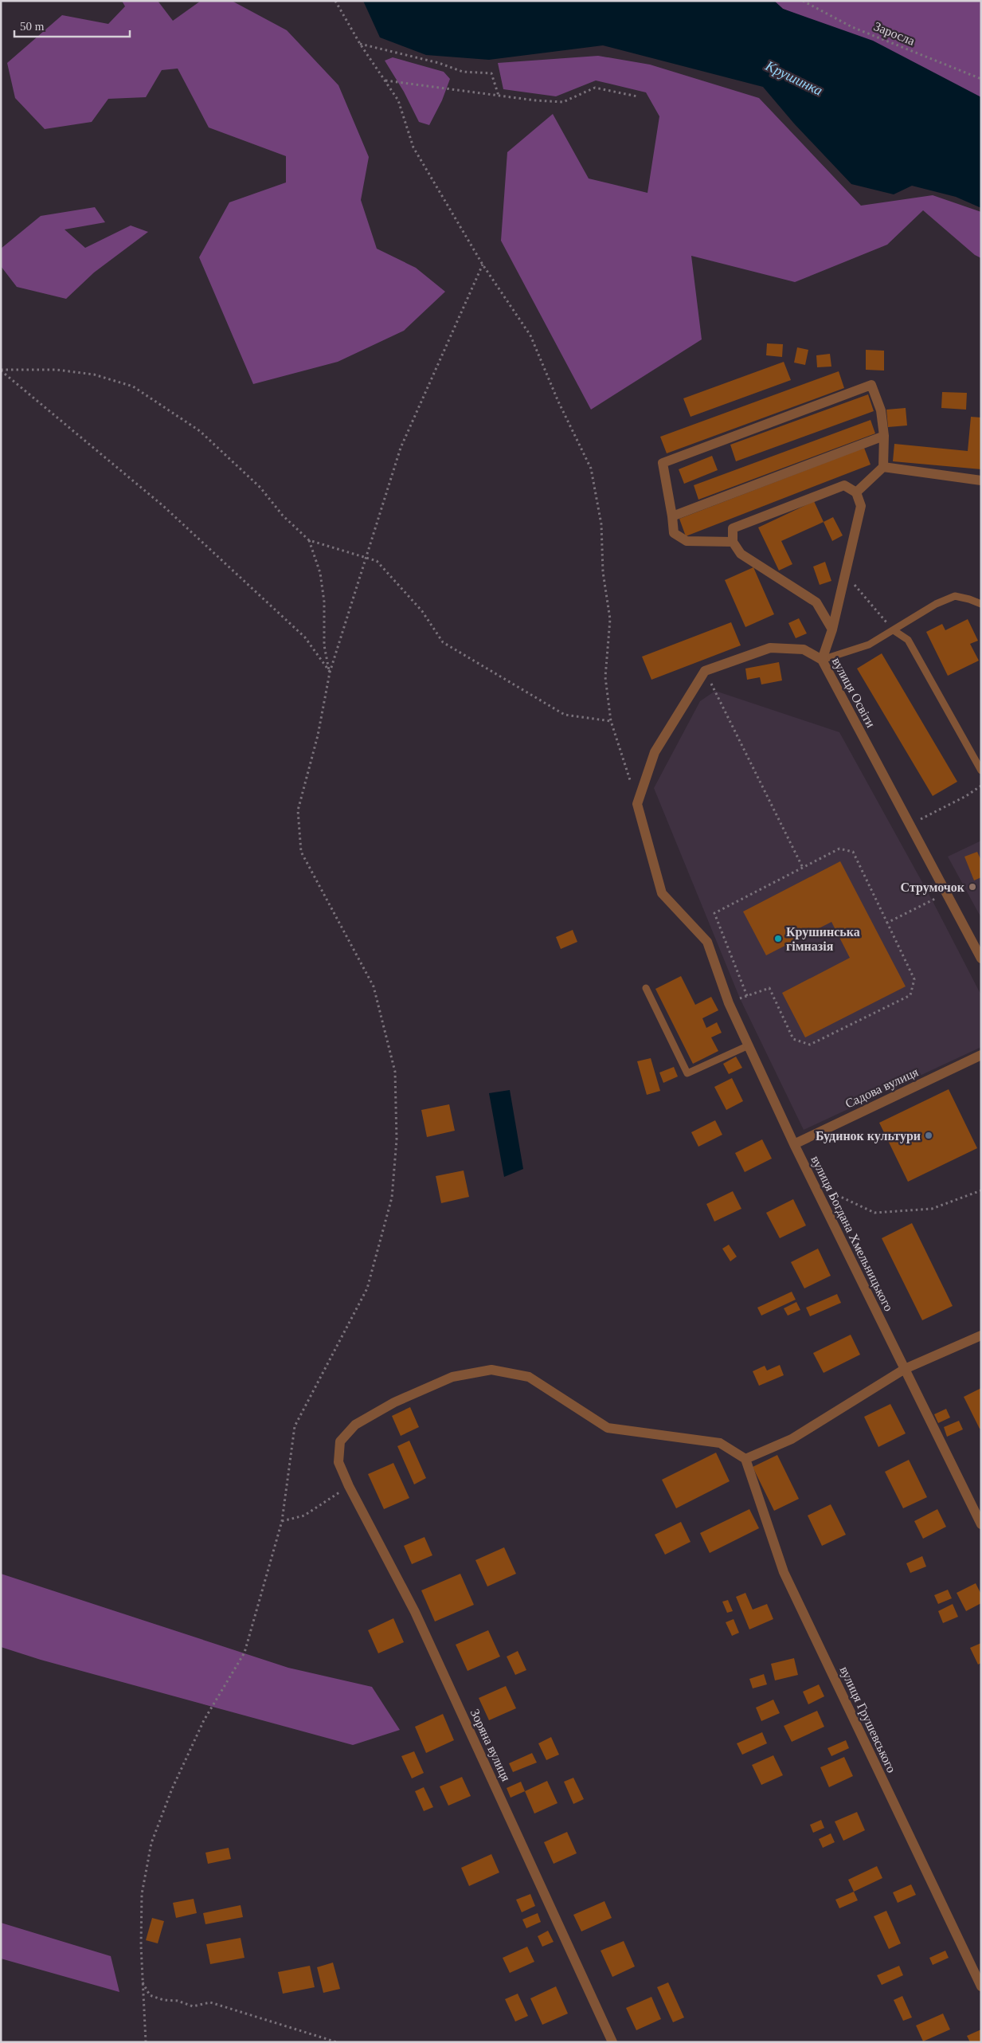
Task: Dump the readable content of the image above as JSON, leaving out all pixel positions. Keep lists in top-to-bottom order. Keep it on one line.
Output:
{"streets":{"street":["вулиця Освіти","Садова вулиця","вулиця Богдана Хмельницького","вулиця Грушевського","Зоряна вулиця"],"path":["Заросла"]},"crossings":[["Садова вулиця","вулиця Богдана Хмельницького"],["вулиця Грушевського","Зоряна вулиця"]],"water":["Крушинка"],"places":["Струмочок","Крушинська гімназія","Будинок культури"],"scale_bar":"50 m"}
